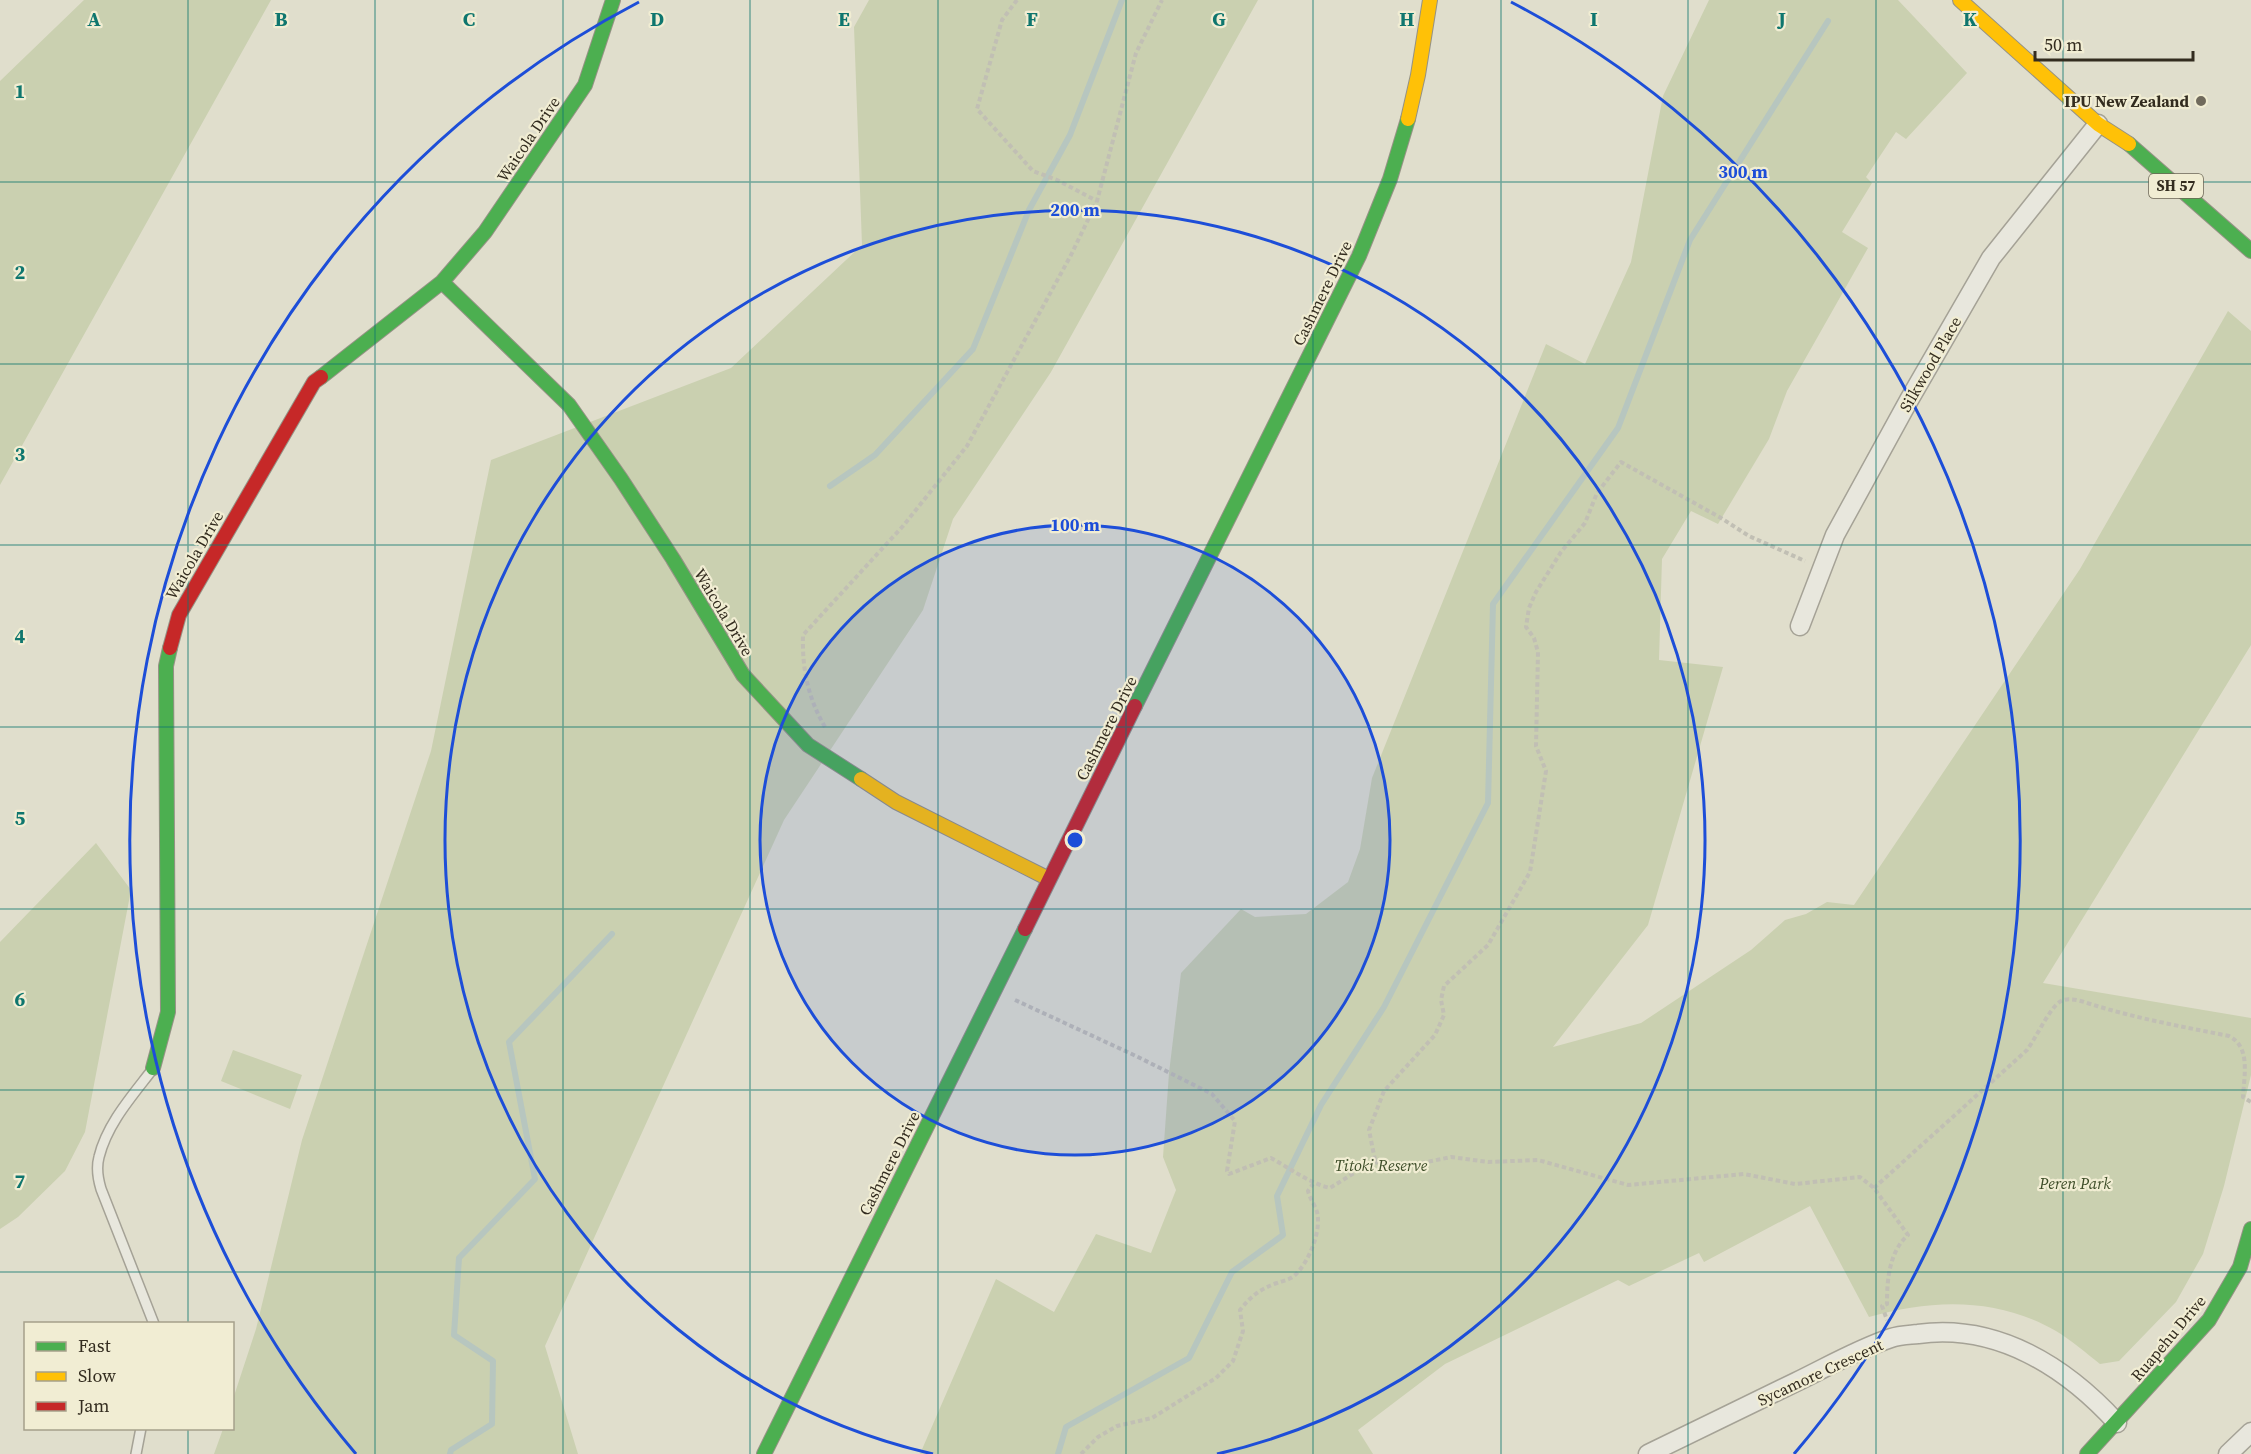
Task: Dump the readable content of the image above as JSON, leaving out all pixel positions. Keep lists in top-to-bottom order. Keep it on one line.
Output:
{"streets":{"main road":["Waicola Drive","SH 57","Cashmere Drive","Ruapehu Drive"],"street":["Silkwood Place","Sycamore Crescent"]},"crossings":[["Waicola Drive","Cashmere Drive"],["SH 57","Silkwood Place"],["Ruapehu Drive","Sycamore Crescent"]],"parks":["Titoki Reserve","Peren Park"],"places":["IPU New Zealand"],"legend":["Fast","Slow","Jam"],"scale_bar":"50 m","grid":{"columns":["A","B","C","D","E","F","G","H","I","J","K"],"rows":["1","2","3","4","5","6","7"]},"rings":["300 m","200 m","100 m"]}
